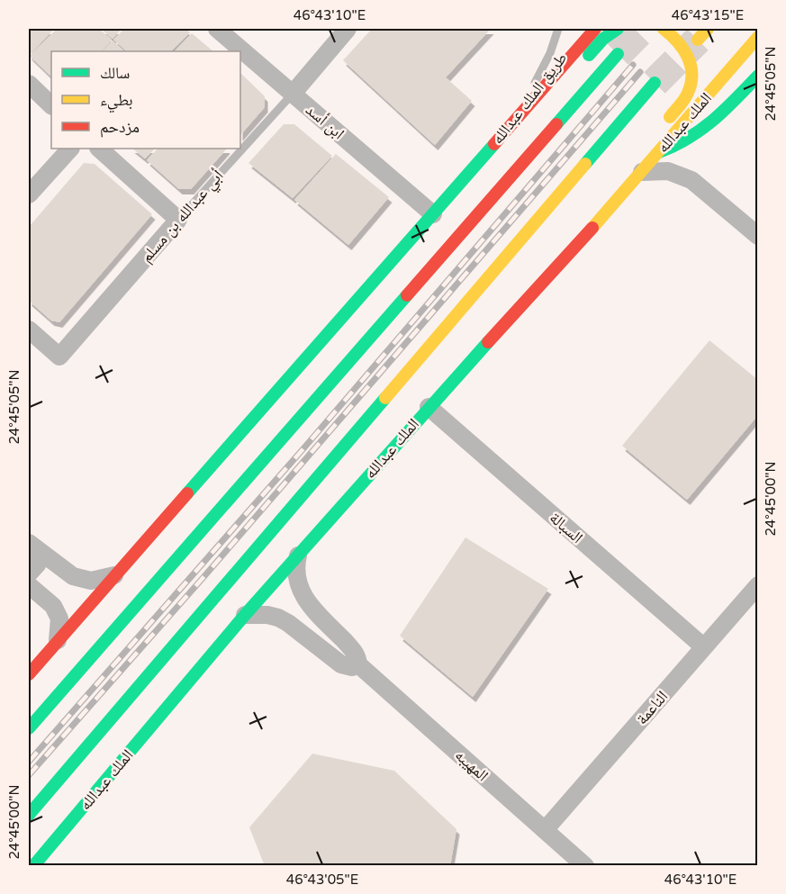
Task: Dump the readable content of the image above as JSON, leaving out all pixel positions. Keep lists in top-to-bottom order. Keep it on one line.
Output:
{"streets":{"main road":["طريق الملك عبدالله","الملك عبدالله"],"street":["ابن أسد","أبي عبدالله بن مسلم","السبالة","الناعمة","المهيبه"]},"crossings":[["ابن أسد","أبي عبدالله بن مسلم"],["الملك عبدالله","السبالة"],["الملك عبدالله","المهيبه"],["السبالة","الناعمة"],["الناعمة","المهيبه"]],"legend":["سالك","بطيء","مزدحم"],"coordinates":["46°43'10\"E","46°43'15\"E","24°45'05\"N","24°45'00\"N","46°43'05\"E"]}
